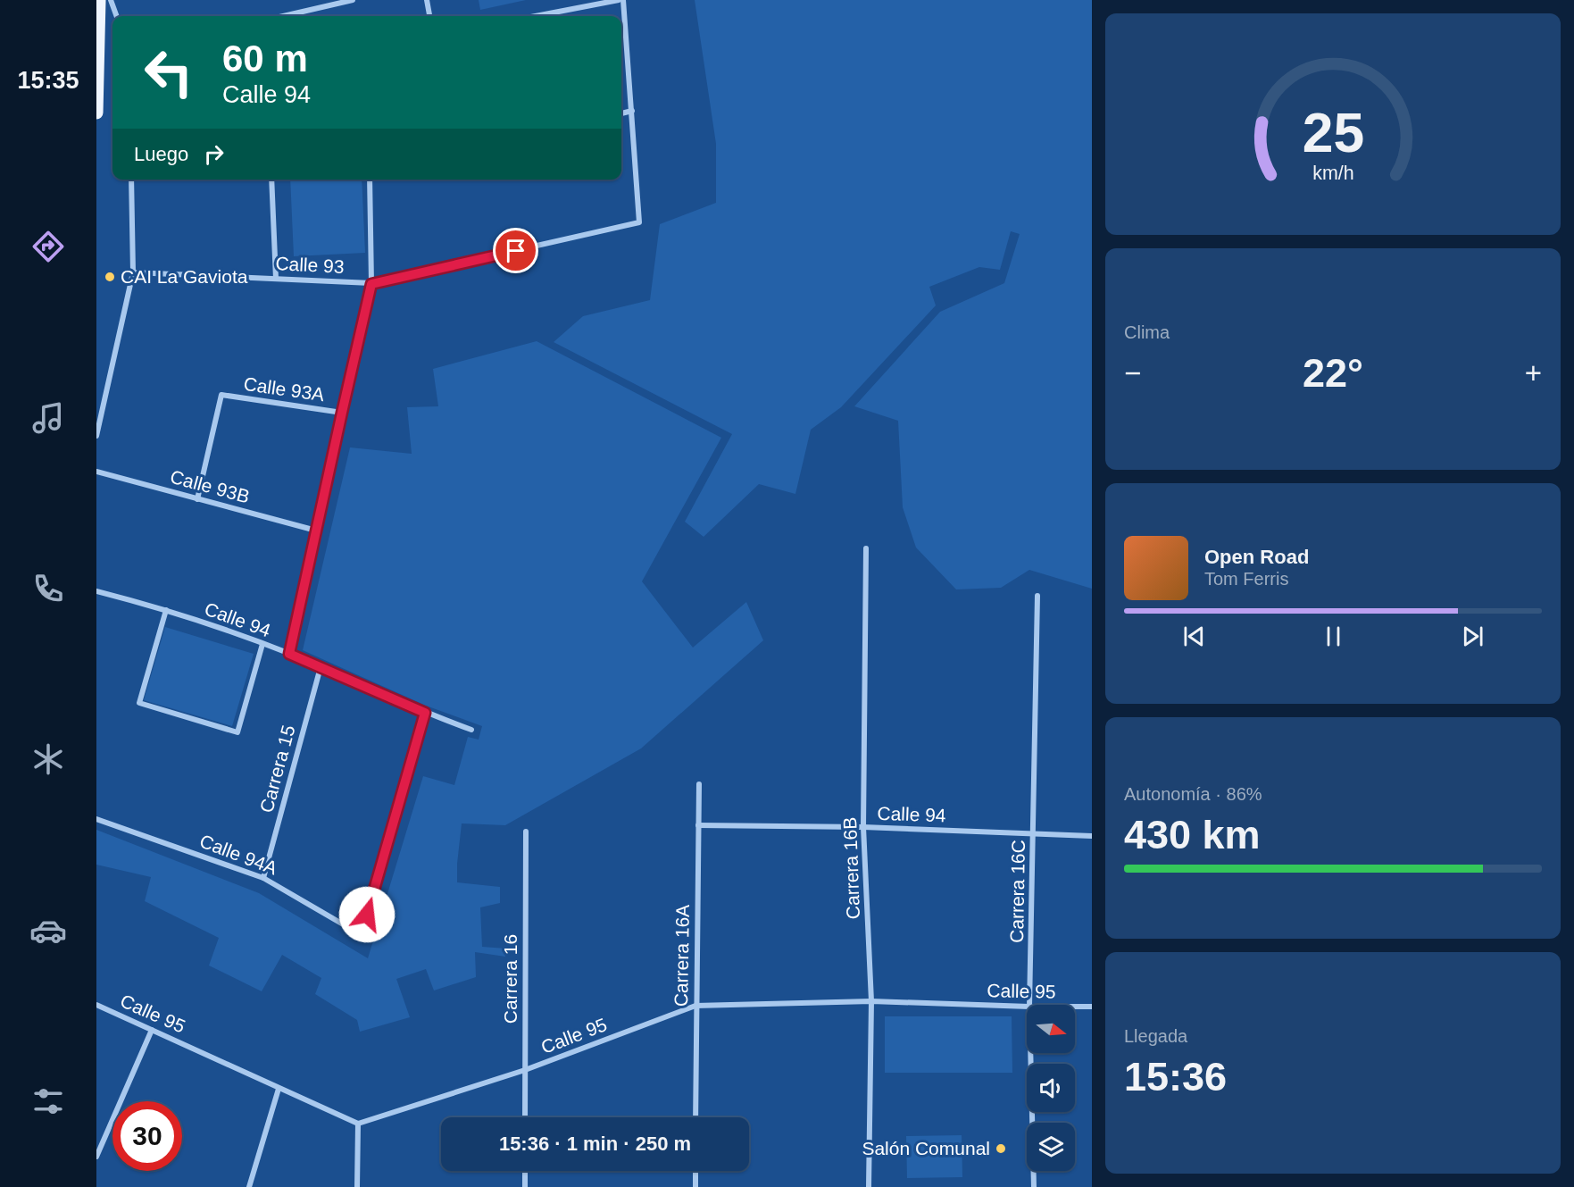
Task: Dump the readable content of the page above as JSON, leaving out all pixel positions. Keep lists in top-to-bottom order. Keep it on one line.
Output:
{"streets":{"street":["Calle 93","Calle 93A","Calle 93B","Calle 94","Carrera 15","Calle 94A","Carrera 16B","Carrera 16C","Carrera 16A","Carrera 16","Calle 95"]},"crossings":[["Calle 93A","Calle 93B"],["Calle 94","Carrera 15"],["Calle 94","Calle 94A"],["Calle 94","Carrera 16B"],["Calle 94","Carrera 16C"],["Calle 94","Carrera 16A"],["Carrera 15","Calle 94A"],["Carrera 16B","Calle 95"],["Carrera 16A","Calle 95"],["Carrera 16","Calle 95"]],"places":["CAI La Gaviota","Salón Comunal"],"north":"right","page":{"tabs":"15:35","turn":["60 m","Calle 94"],"then":"Luego","tile":["Clima",["Autonomía · 86%","430 km"],["Llegada","15:36"]],"heat":["−","22°","+"],"song":["Open Road","Tom Ferris"],"limit":"30","trip":"15:36 · 1 min · 250 m","gauge":["25","km/h"]}}
